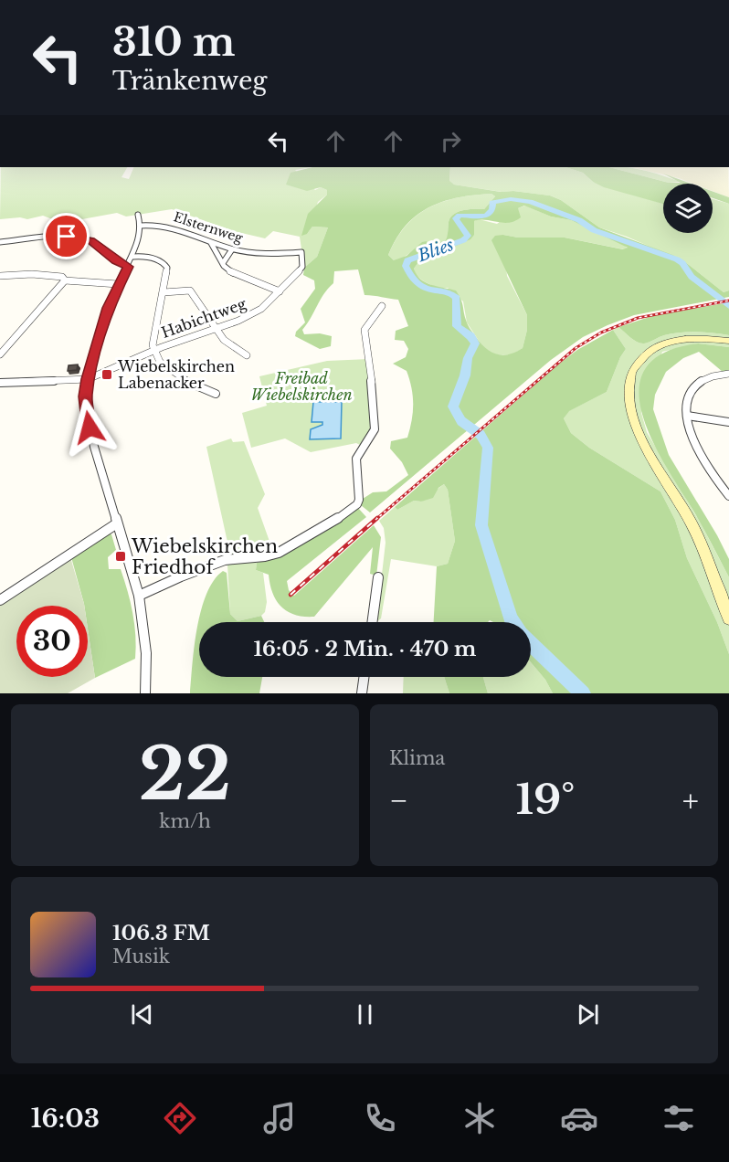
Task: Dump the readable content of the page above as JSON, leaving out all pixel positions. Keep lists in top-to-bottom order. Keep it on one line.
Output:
{"streets":{"street":["Elsternweg","Habichtweg"]},"crossings":[["Elsternweg","Habichtweg"]],"water":["Blies"],"parks":["Freibad Wiebelskirchen"],"places":{"transit":["Wiebelskirchen Labenacker","Wiebelskirchen Friedhof"]},"page":{"turn":["310 m","Tränkenweg"],"limit":"30","trip":"16:05 · 2 Min. · 470 m","tile":[["22","km/h"],"Klima"],"heat":["−","19°","+"],"song":["106.3 FM","Musik"],"tabs":"16:03"}}
